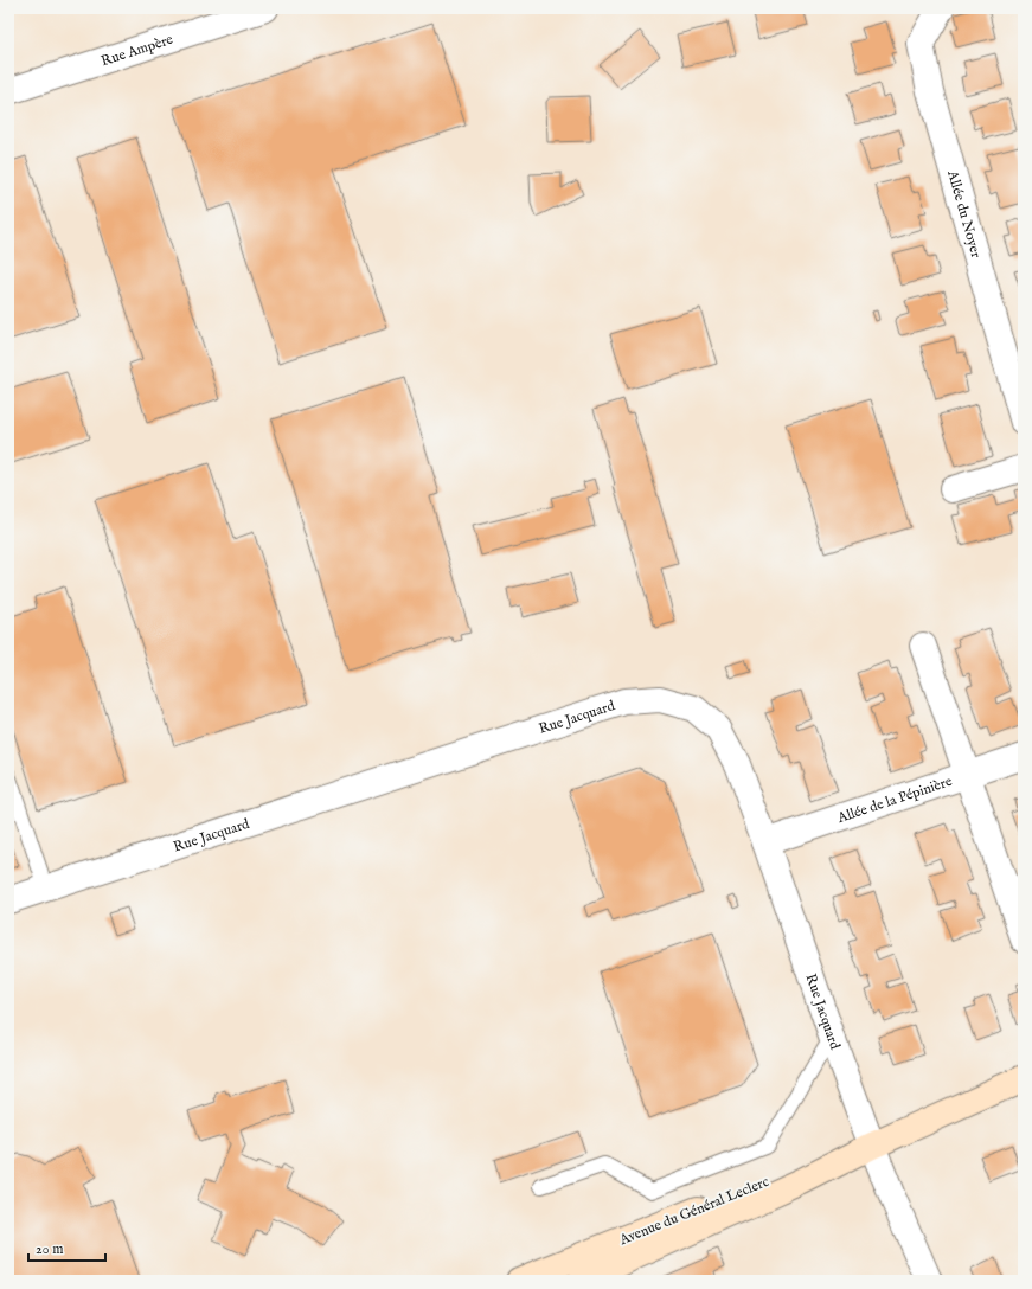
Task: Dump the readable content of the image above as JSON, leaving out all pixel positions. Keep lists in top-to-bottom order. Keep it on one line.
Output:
{"streets":{"main road":["Avenue du Général Leclerc"],"street":["Rue Ampère","Allée du Noyer","Rue Jacquard","Allée de la Pépinière"]},"crossings":[["Rue Jacquard","Allée de la Pépinière"],["Rue Jacquard","Avenue du Général Leclerc"]],"scale_bar":"20 m"}
